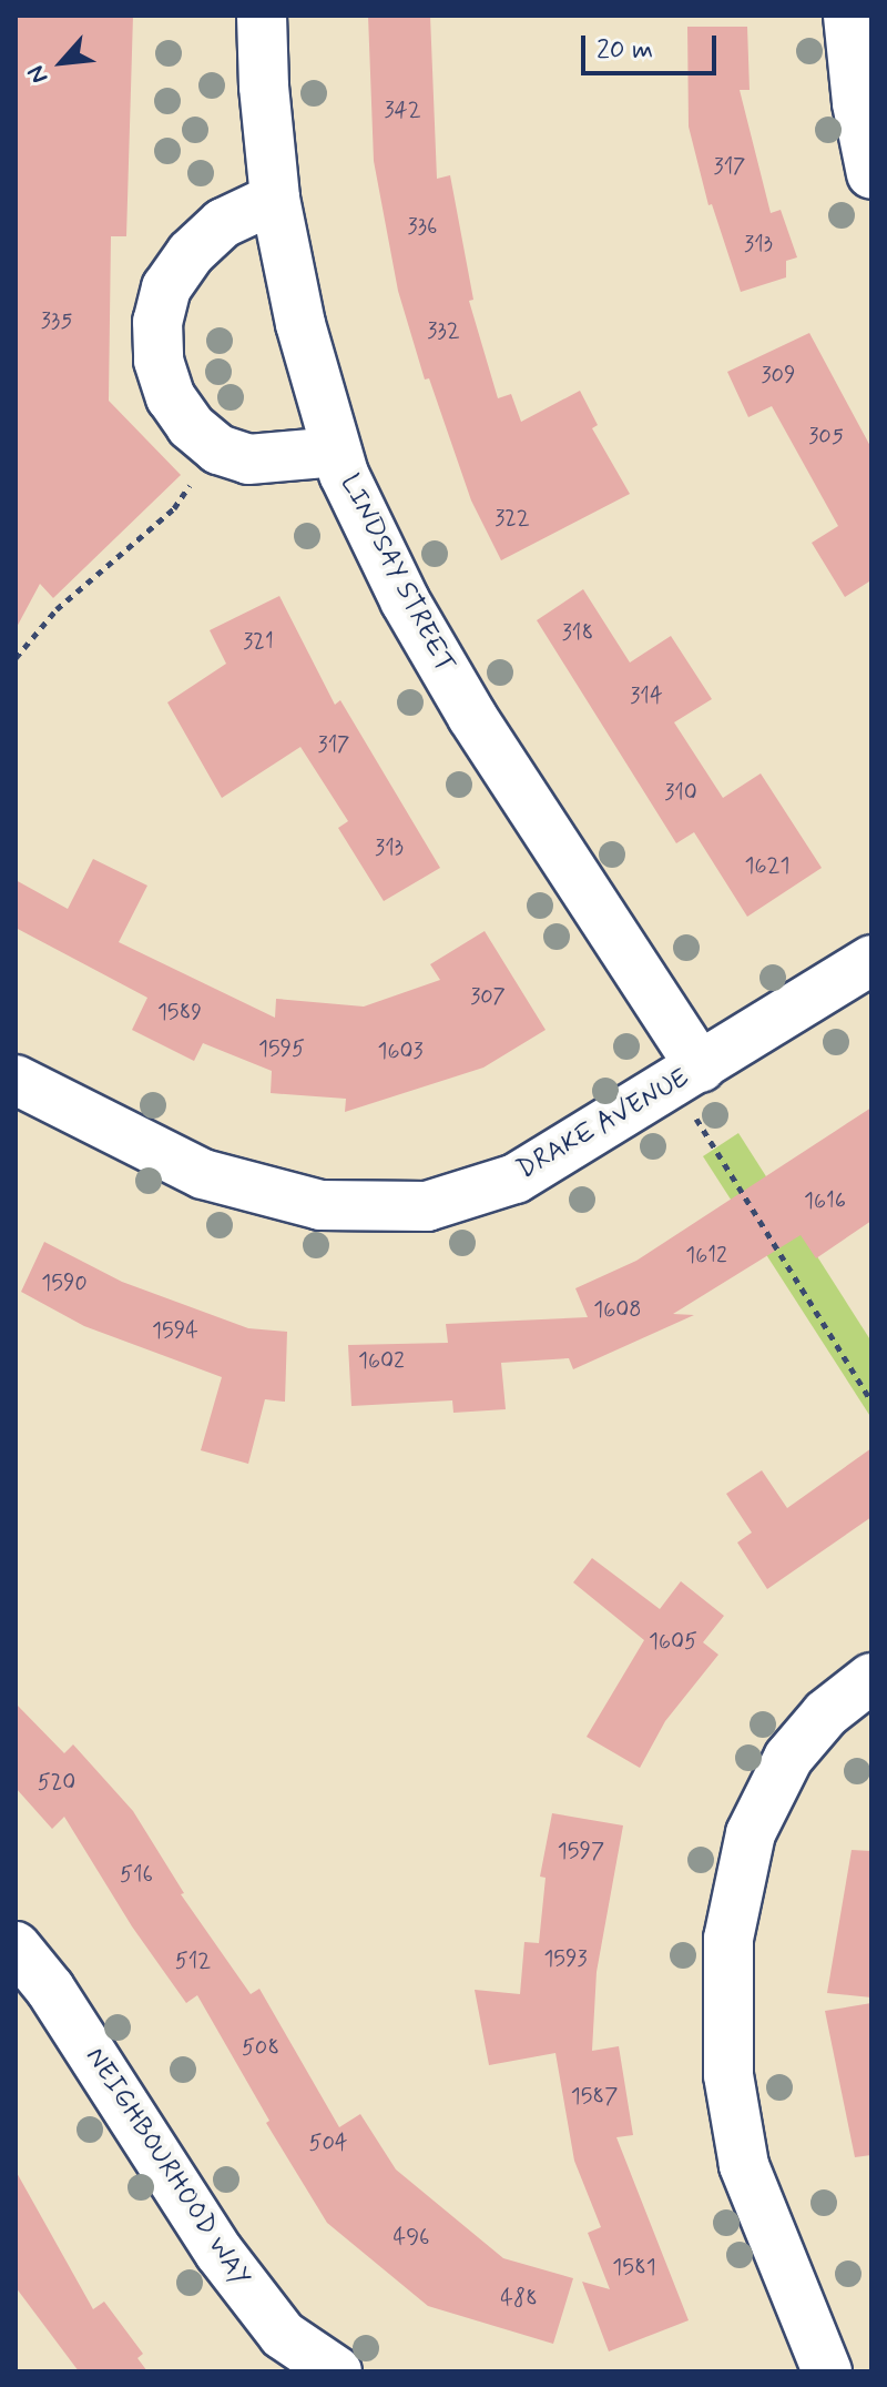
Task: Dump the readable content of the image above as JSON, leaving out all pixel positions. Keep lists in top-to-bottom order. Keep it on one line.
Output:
{"streets":{"street":["LINDSAY STREET","DRAKE AVENUE","NEIGHBOURHOOD WAY"]},"crossings":[["LINDSAY STREET","DRAKE AVENUE"]],"house_numbers":["342","317","336","313","335","332","309","305","322","318","321","314","317","310","313","1621","307","1589","1595","1603","1616","1612","1590","1608","1594","1602","1605","520","1597","516","1593","512","508","1587","504","496","1581","488"],"scale_bar":"20 m","north":"bottom left"}
